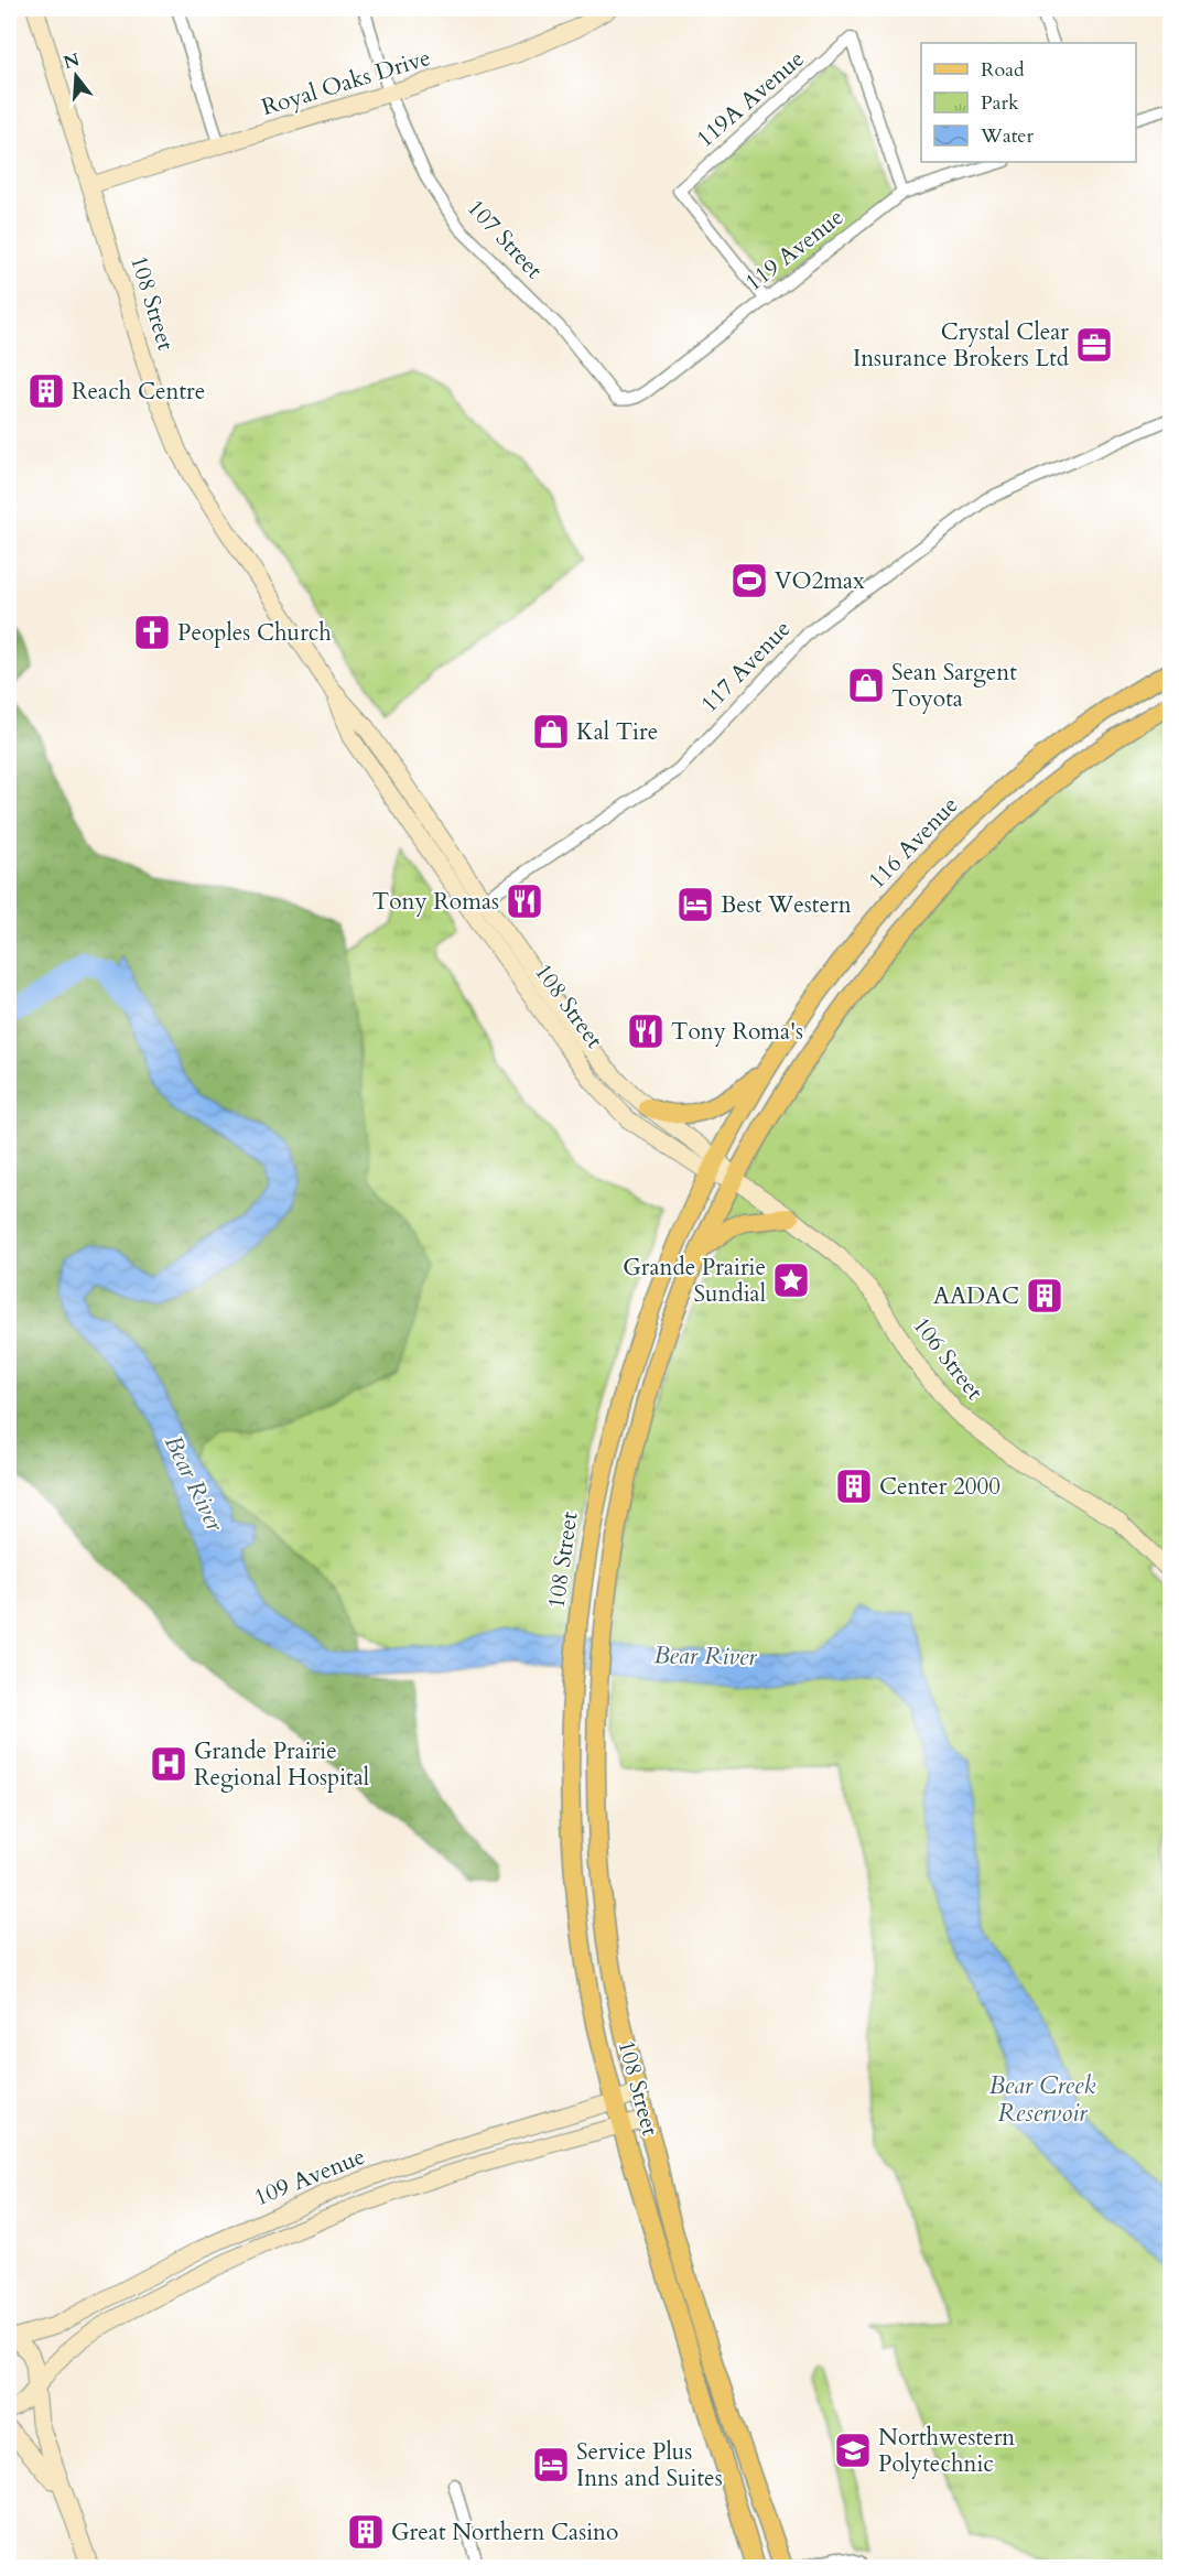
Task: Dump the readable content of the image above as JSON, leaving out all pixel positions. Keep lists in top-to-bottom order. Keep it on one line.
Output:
{"streets":{"main road":["108 Street","116 Avenue"],"street":["Royal Oaks Drive","119A Avenue","107 Street","119 Avenue","117 Avenue","106 Street","109 Avenue"]},"crossings":[["Royal Oaks Drive","107 Street"],["Royal Oaks Drive","108 Street"],["119A Avenue","119 Avenue"],["107 Street","119 Avenue"],["108 Street","117 Avenue"],["108 Street","116 Avenue"],["108 Street","106 Street"],["108 Street","109 Avenue"],["116 Avenue","106 Street"]],"water":["Bear River","Bear Creek Reservoir"],"places":{"office":["Crystal Clear Insurance Brokers Ltd"],"building":["Reach Centre","AADAC","Center 2000","Great Northern Casino"],"sports":["VO2max"],"church":["Peoples Church"],"shop":["Sean Sargent Toyota","Kal Tire"],"restaurant":["Tony Romas","Tony Roma's"],"hotel":["Best Western","Service Plus Inns and Suites"],"place":["Grande Prairie Sundial"],"hospital":["Grande Prairie Regional Hospital"],"school or university":["Northwestern Polytechnic"]},"legend":["Road","Park","Water"],"north":"top"}
